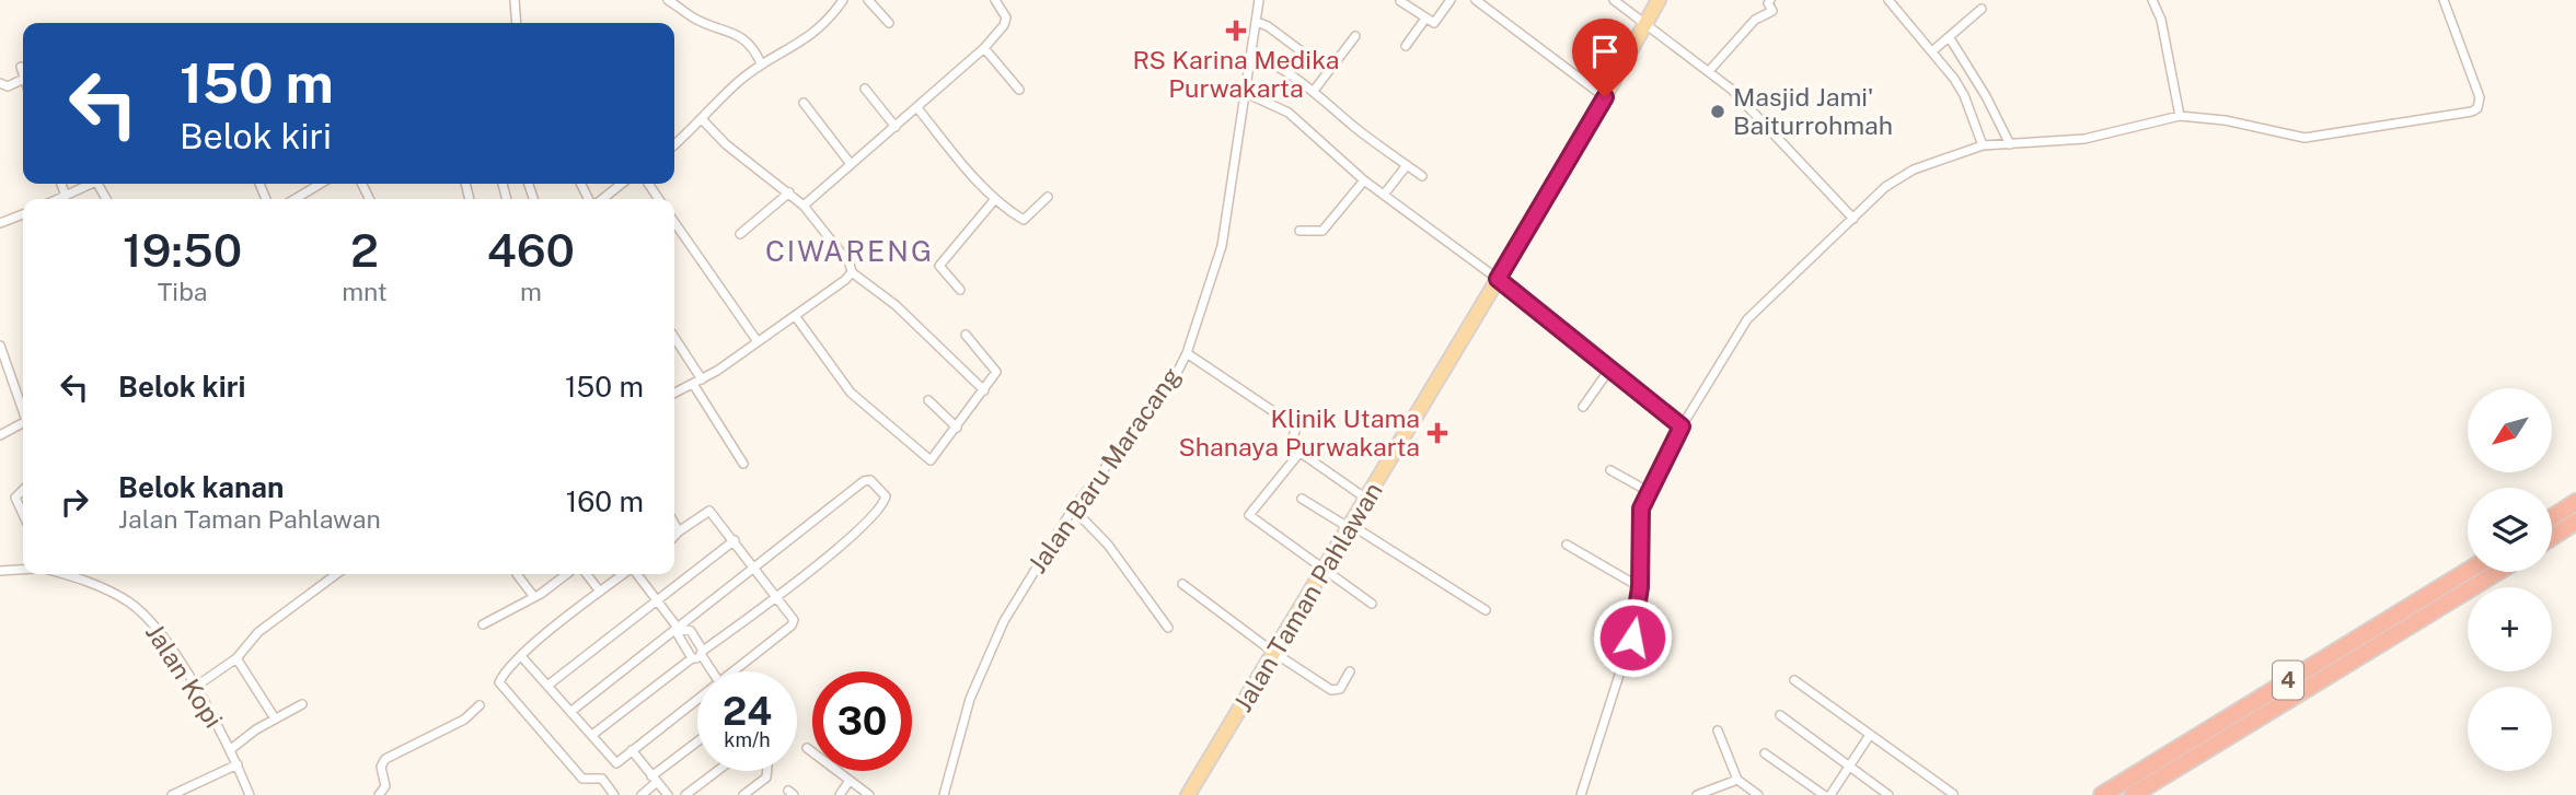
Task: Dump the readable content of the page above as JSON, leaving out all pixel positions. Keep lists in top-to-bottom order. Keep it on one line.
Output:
{"streets":{"highway":["4"],"main road":["Jalan Taman Pahlawan"],"street":["Jalan Baru Maracang","Jalan Kopi"]},"districts":["CIWARENG"],"places":{"health":["RS Karina Medika Purwakarta","Klinik Utama Shanaya Purwakarta"],"other":["Masjid Jami' Baiturrohmah"]},"north":"bottom left","page":{"turn":["150 m","Belok kiri"],"eta":["19:50","Tiba","2","mnt","460","m"],"list":[{"name":"Belok kiri","value":"150 m"},{"name":"Belok kanan","note":"Jalan Taman Pahlawan","value":"160 m"}],"map_buttons":["+","−"],"speed":"24 km/h","limit":"30"}}
